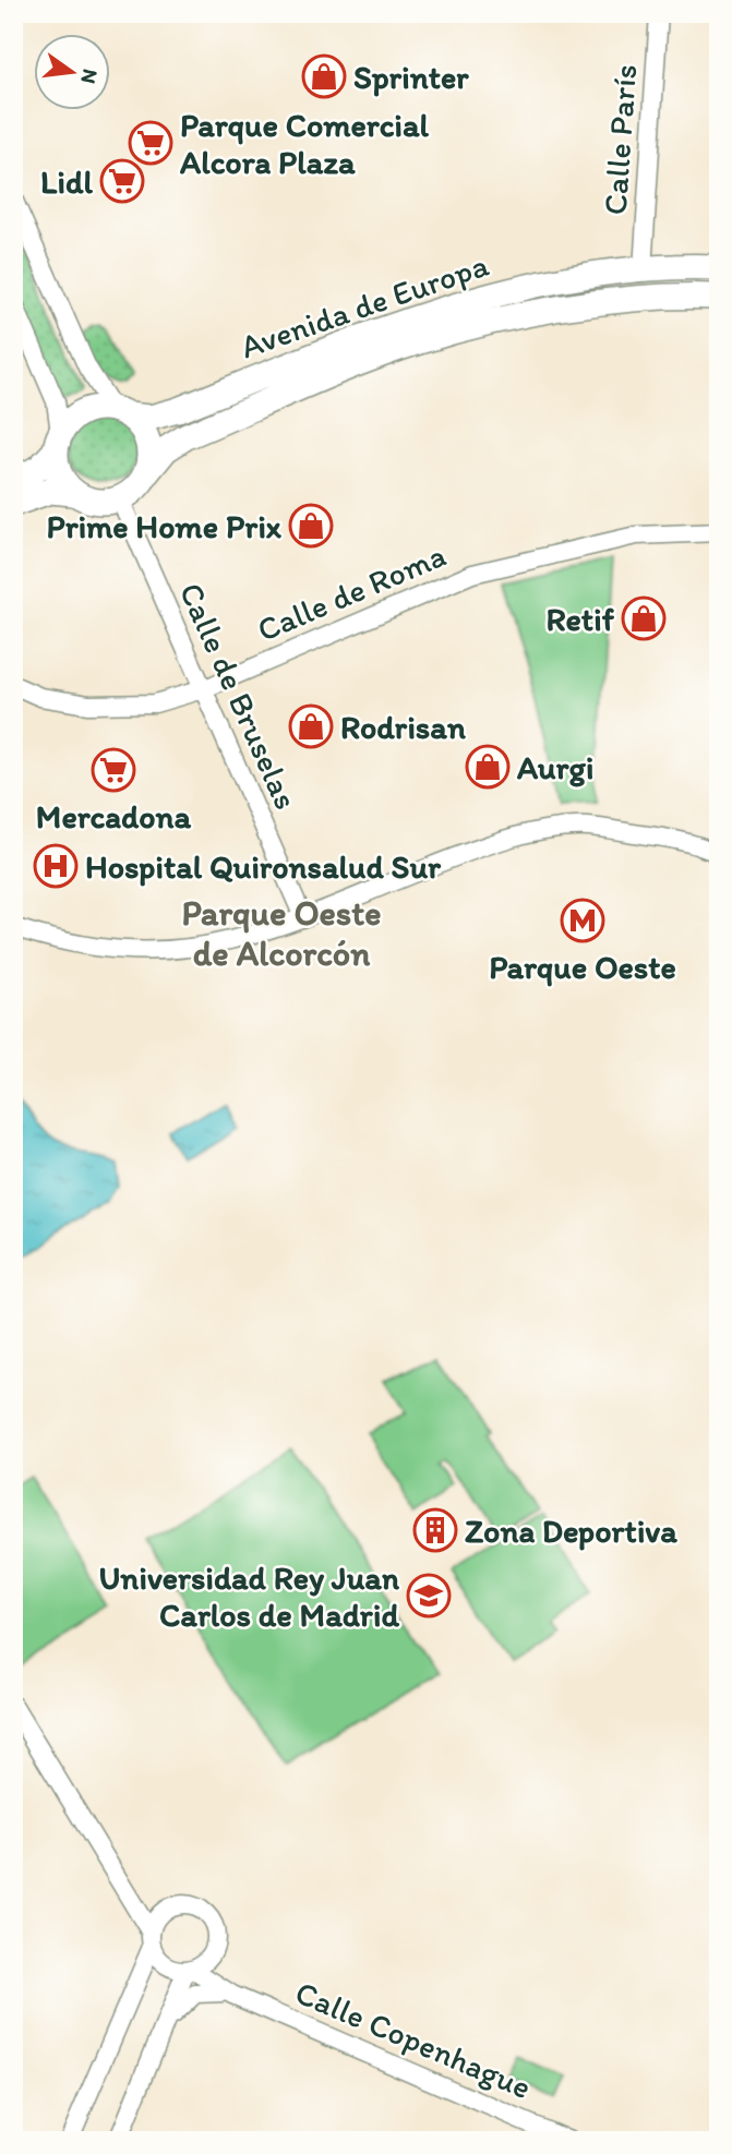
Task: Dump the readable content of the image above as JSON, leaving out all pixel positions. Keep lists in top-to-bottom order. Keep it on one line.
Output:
{"streets":{"street":["Calle París","Avenida de Europa","Calle de Roma","Calle de Bruselas","Calle Copenhague"]},"crossings":[["Calle París","Avenida de Europa"],["Avenida de Europa","Calle de Bruselas"],["Calle de Roma","Calle de Bruselas"]],"districts":["Parque Oeste de Alcorcón"],"places":{"shop":["Sprinter","Prime Home Prix","Retif","Rodrisan","Aurgi"],"supermarket":["Parque Comercial Alcora Plaza","Lidl","Mercadona"],"hospital":["Hospital Quironsalud Sur"],"metro station":["Parque Oeste"],"building":["Zona Deportiva"],"school or university":["Universidad Rey Juan Carlos de Madrid"]},"north":"right"}
